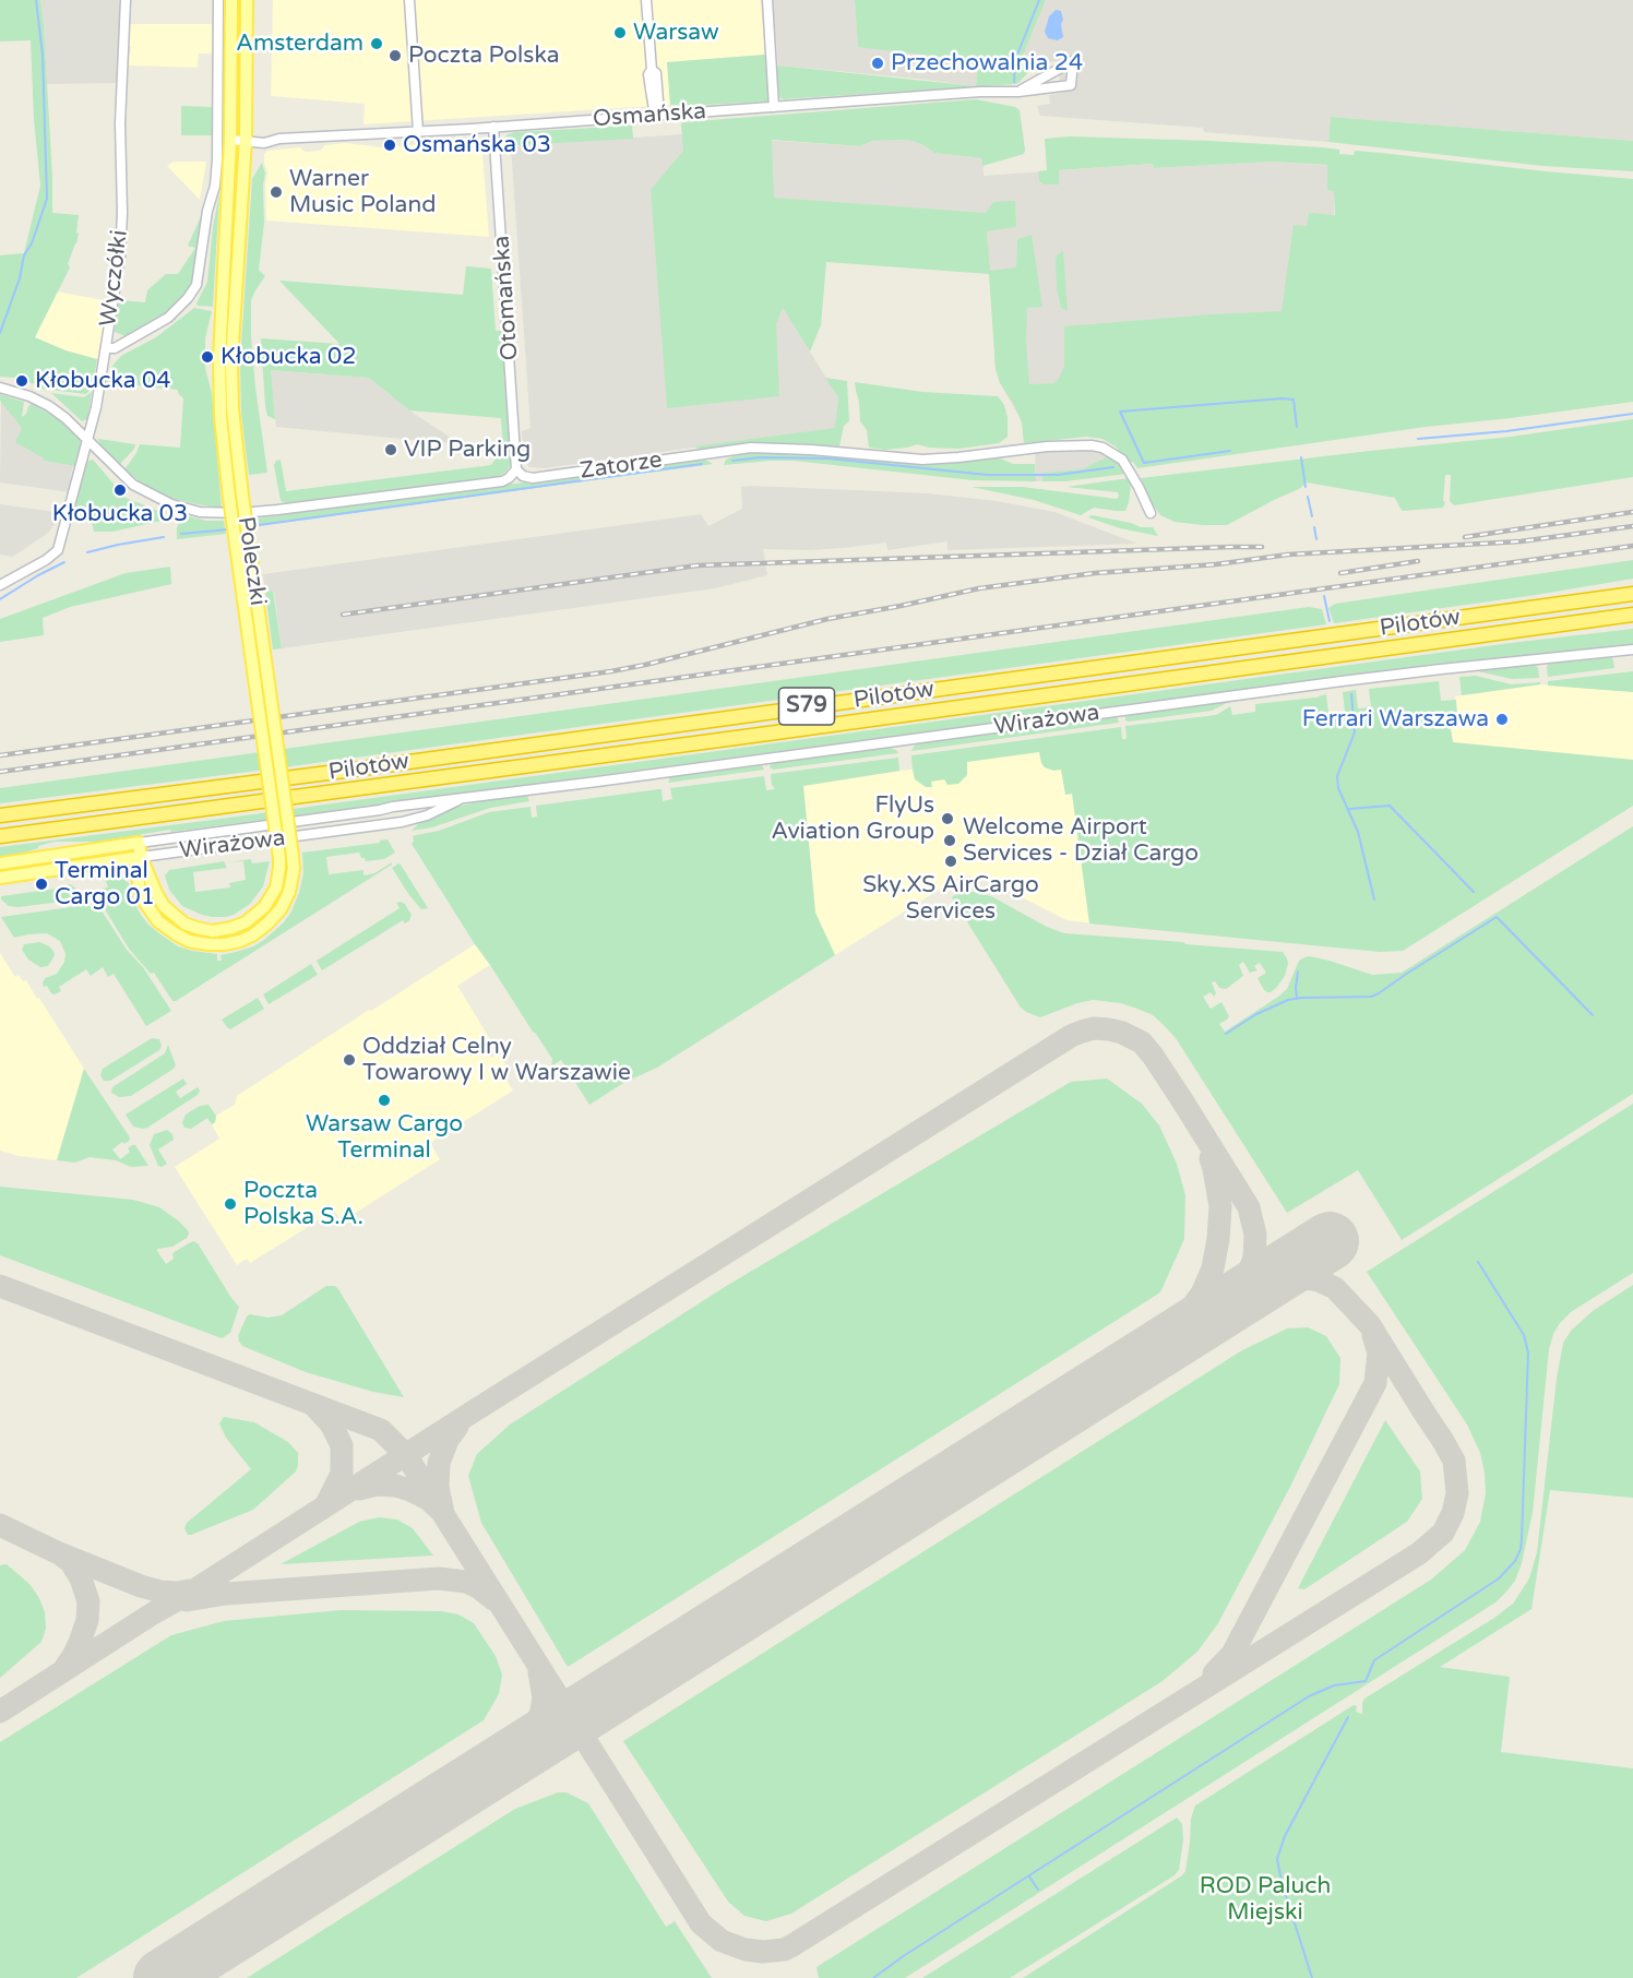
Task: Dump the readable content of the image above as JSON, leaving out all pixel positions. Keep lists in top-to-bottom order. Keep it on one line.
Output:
{"streets":{"highway":["Pilotów","S79"],"main road":["Poleczki","Wirażowa"],"street":["Osmańska","Wyczółki","Otomańska","Zatorze"]},"crossings":[["Osmańska","Otomańska"],["Osmańska","Poleczki"],["Otomańska","Zatorze"],["Poleczki","Wirażowa"]],"parks":["ROD Paluch Miejski"],"places":["Warsaw","Amsterdam","Poczta Polska","Przechowalnia 24","Osmańska 03","Warner Music Poland","Kłobucka 02","Kłobucka 04","VIP Parking","Kłobucka 03","Ferrari Warszawa","FlyUs Aviation Group","Welcome Airport Services - Dział Cargo","Sky.XS AirCargo Services","Terminal Cargo 01","Oddział Celny Towarowy I w Warszawie","Warsaw Cargo Terminal","Poczta Polska S.A."]}
